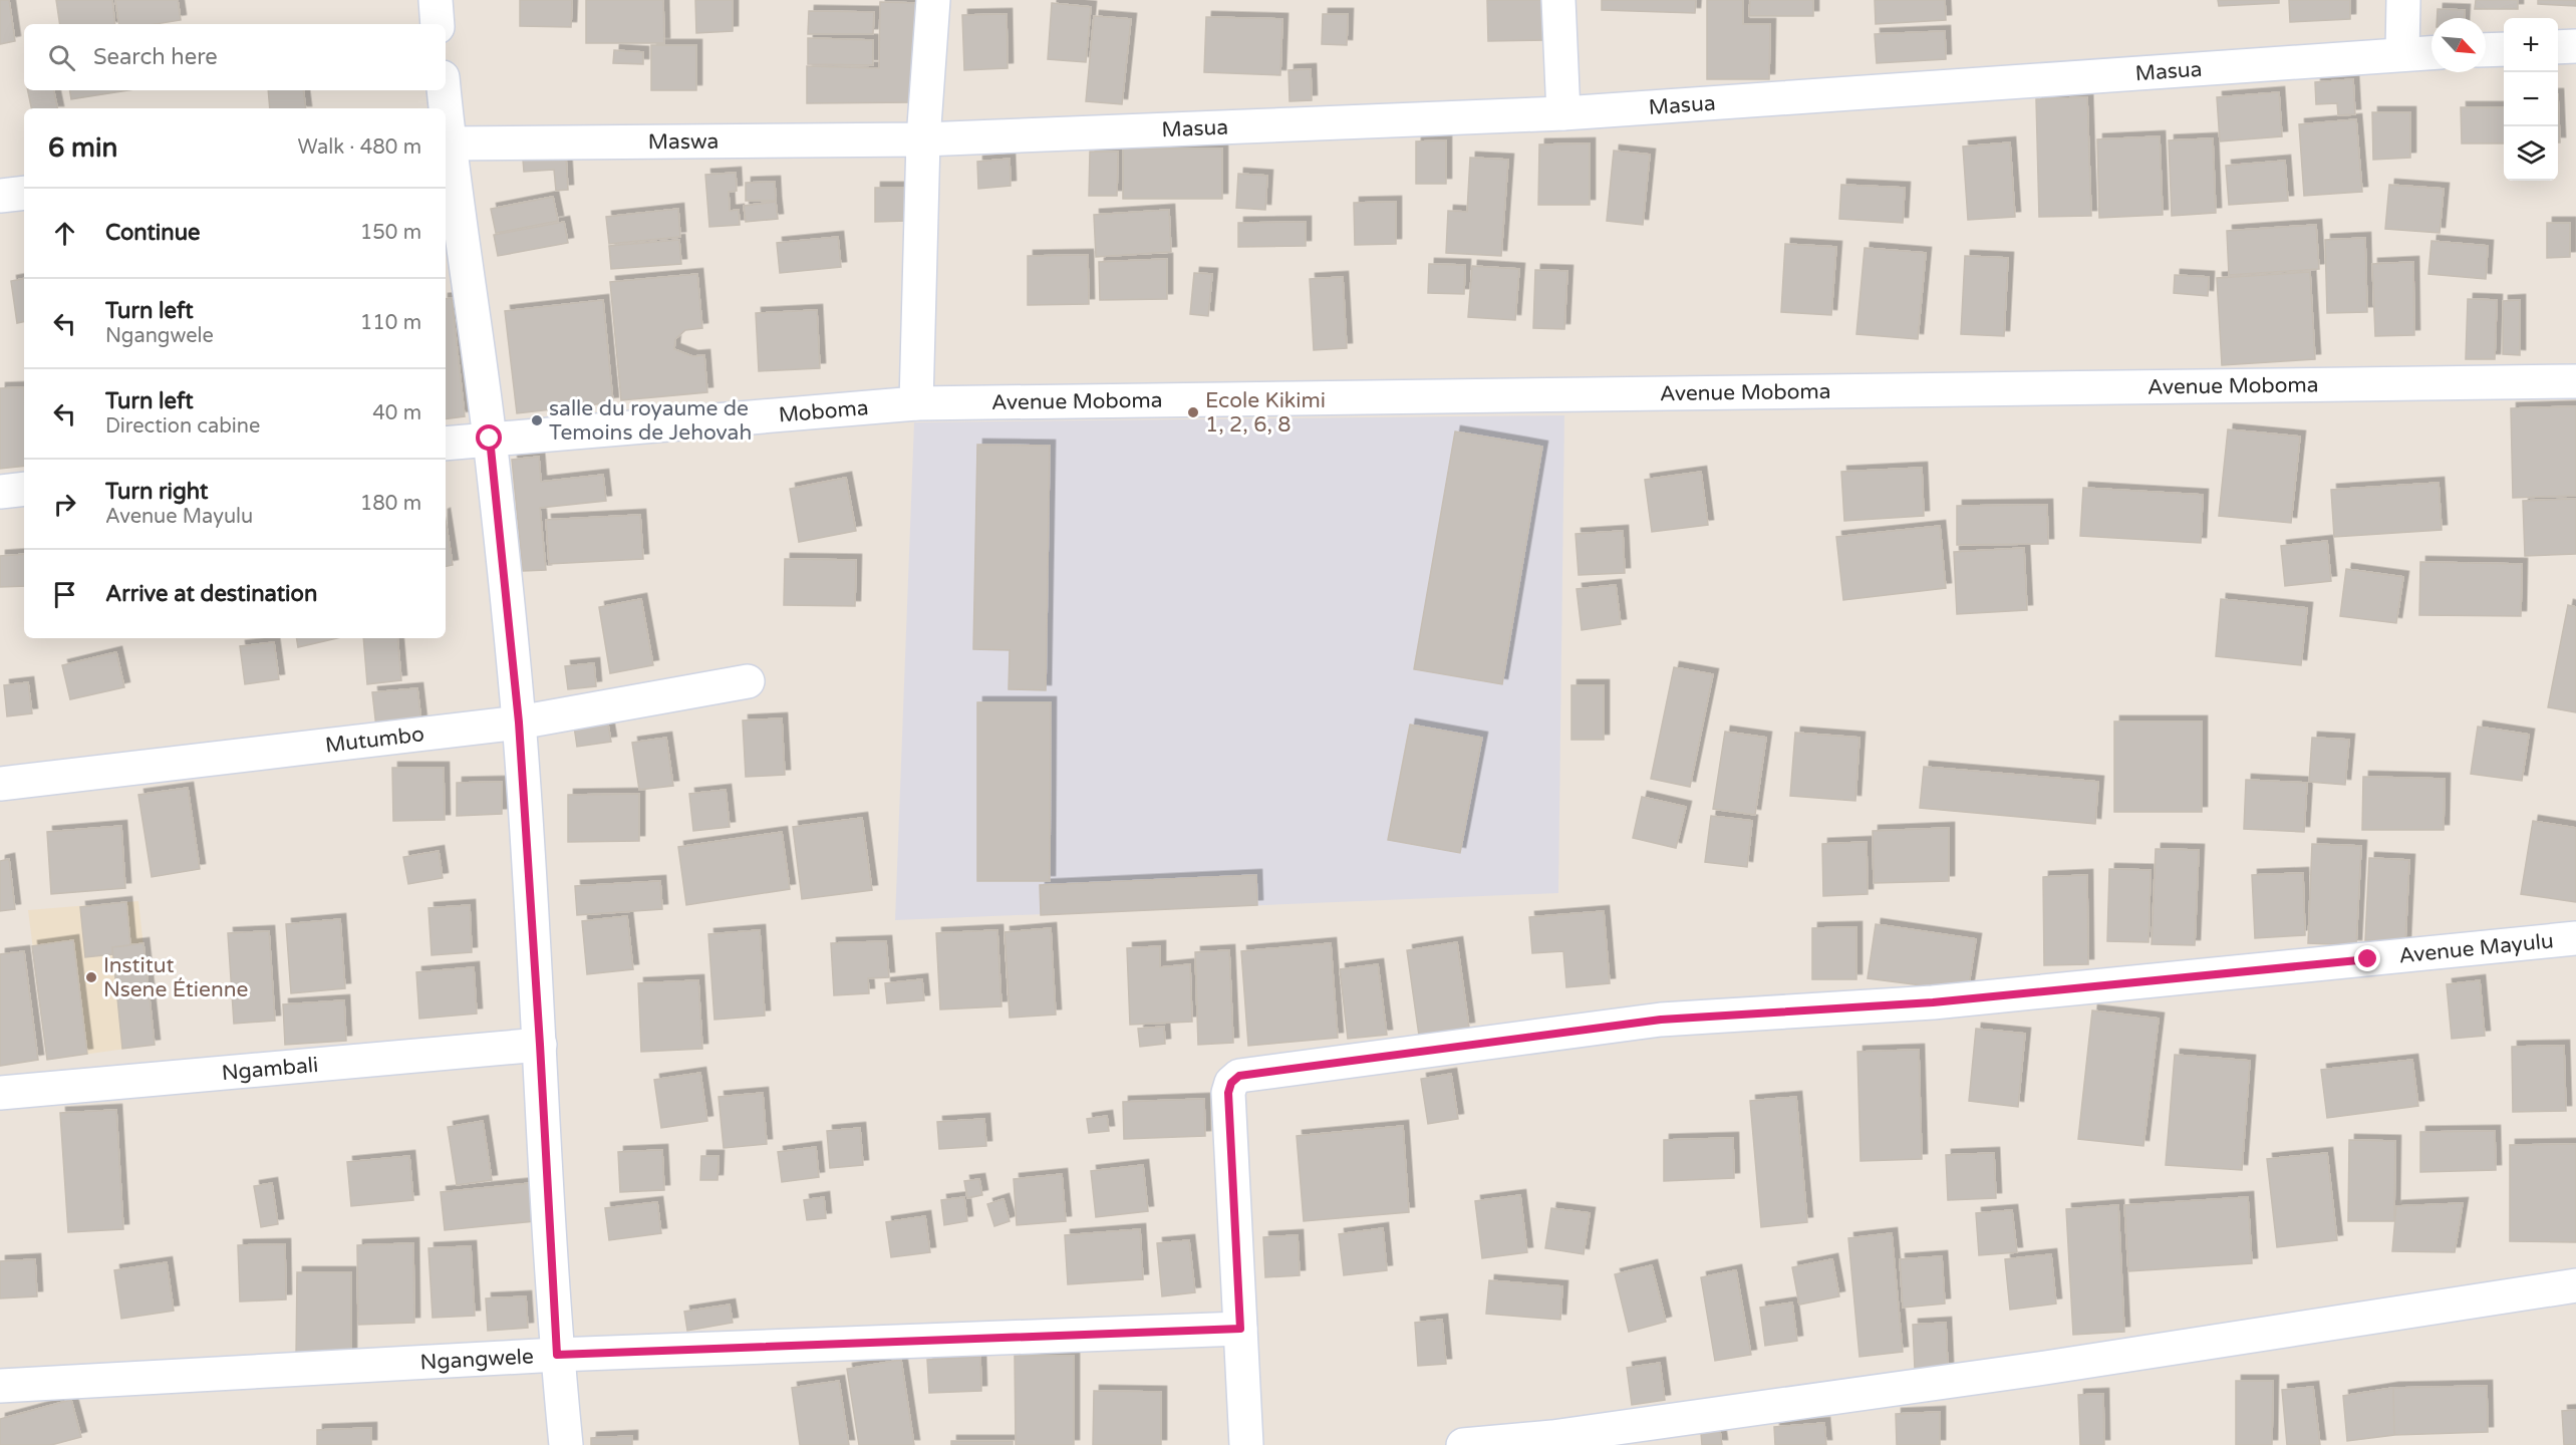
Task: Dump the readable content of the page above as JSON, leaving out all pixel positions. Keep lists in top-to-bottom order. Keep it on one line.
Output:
{"streets":{"street":["Masua","Maswa","Avenue Moboma","Moboma","Mutumbo","Avenue Mayulu","Ngambali","Ngangwele"]},"crossings":[["Masua","Maswa"],["Avenue Moboma","Moboma"],["Avenue Mayulu","Ngangwele"]],"places":["Ecole Kikimi 1, 2, 6, 8","salle du royaume de Temoins de Jehovah","Institut Nsene Étienne"],"north":"bottom right","page":{"map_buttons":["+","−"],"search":"Search here","heading":["6 min","Walk · 480 m"],"list":[["Continue","150 m"],["Turn left","Ngangwele","110 m"],["Turn left","Direction cabine","40 m"],["Turn right","Avenue Mayulu","180 m"],"Arrive at destination"]}}
